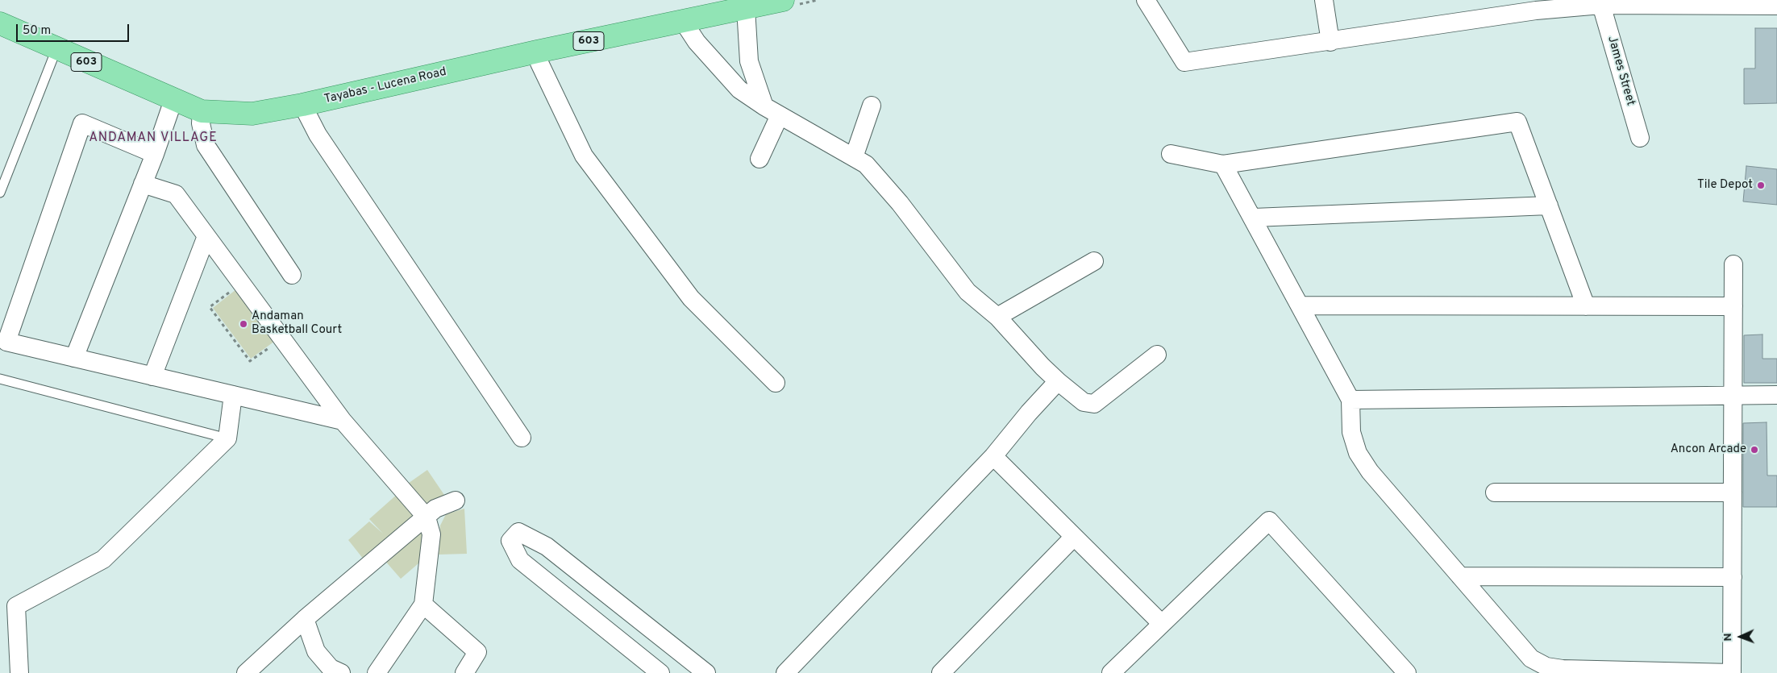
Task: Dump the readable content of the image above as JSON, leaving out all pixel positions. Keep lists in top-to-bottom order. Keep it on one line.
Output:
{"streets":{"main road":["603","Tayabas - Lucena Road"],"street":["James Street"]},"districts":["ANDAMAN VILLAGE"],"places":["Tile Depot","Andaman Basketball Court","Ancon Arcade"],"scale_bar":"50 m","north":"left"}
